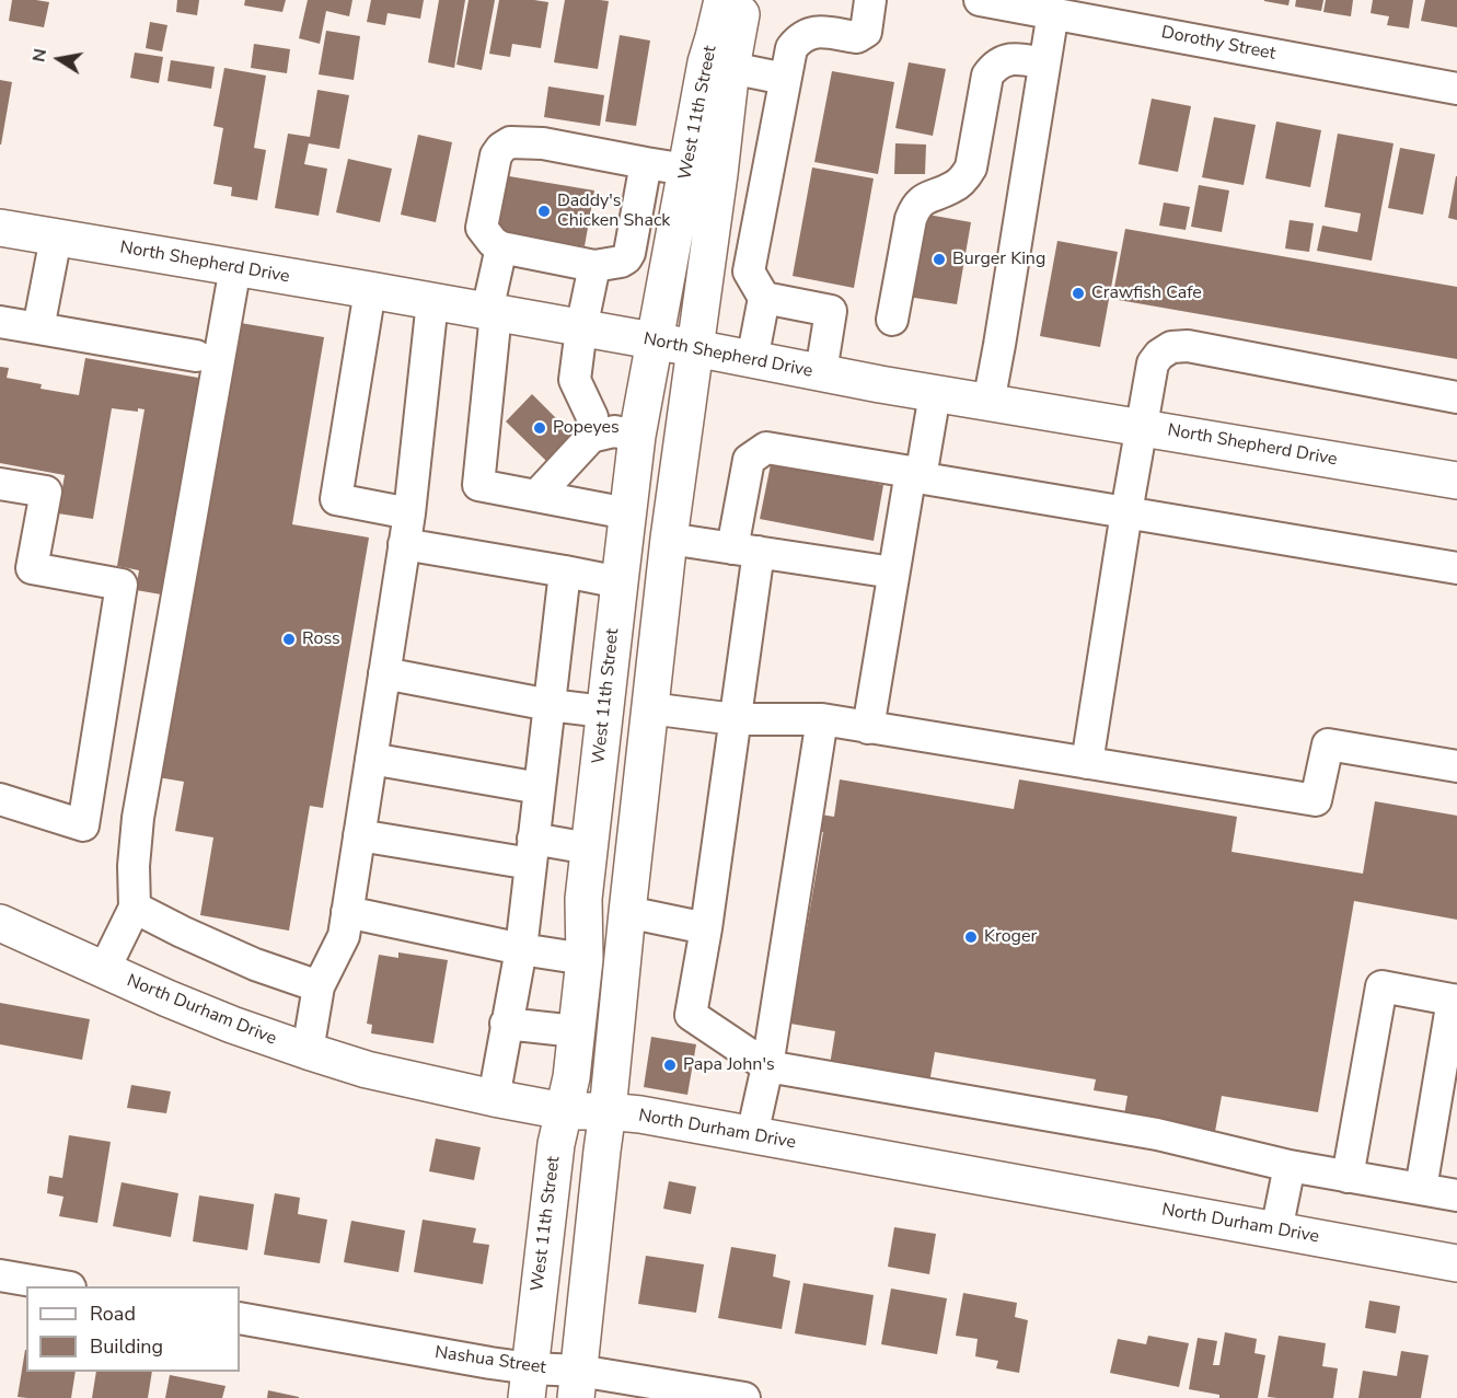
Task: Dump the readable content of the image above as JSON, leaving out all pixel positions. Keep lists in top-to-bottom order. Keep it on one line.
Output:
{"streets":{"main road":["West 11th Street","North Shepherd Drive","North Durham Drive"],"street":["Dorothy Street","Nashua Street"]},"crossings":[["West 11th Street","North Shepherd Drive"],["West 11th Street","North Durham Drive"],["West 11th Street","Nashua Street"]],"places":["Daddy's Chicken Shack","Burger King","Crawfish Cafe","Popeyes","Ross","Kroger","Papa John's"],"legend":["Road","Building"],"north":"left"}
